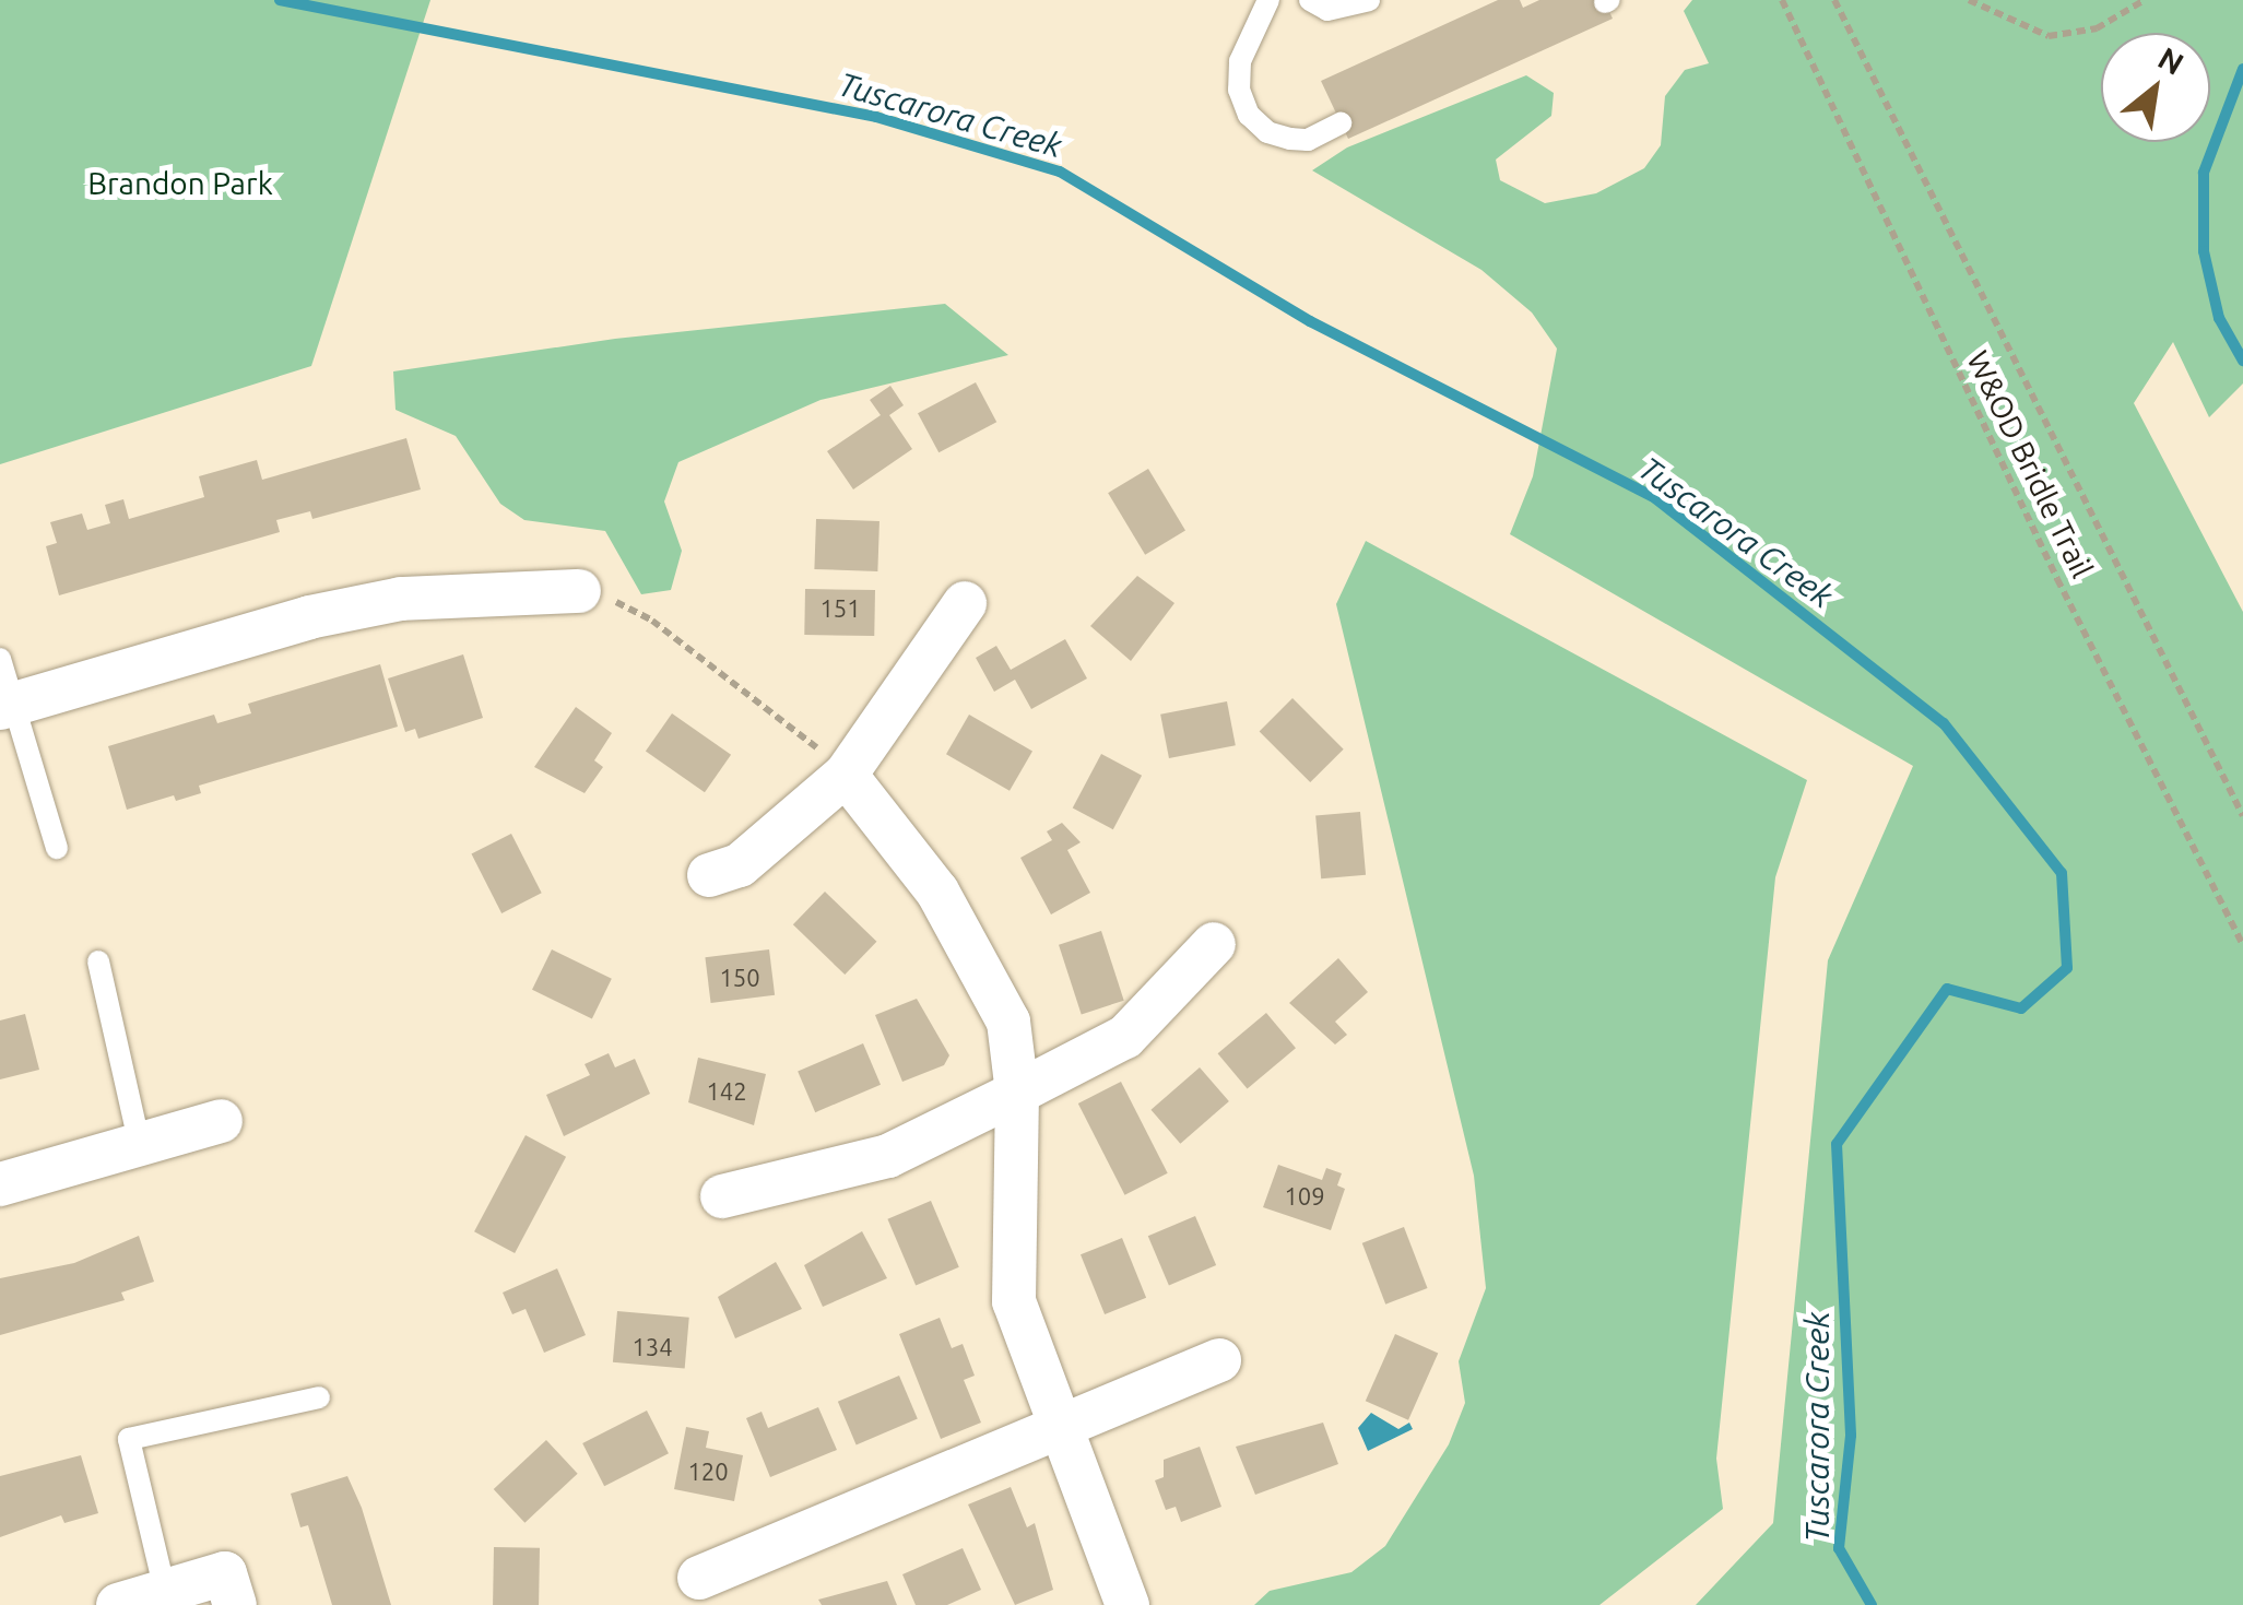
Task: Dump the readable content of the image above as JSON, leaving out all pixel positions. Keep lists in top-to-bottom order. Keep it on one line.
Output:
{"streets":{"path":["W&OD Bridle Trail"]},"water":["Tuscarora Creek"],"parks":["Brandon Park"],"house_numbers":["151","150","142","109","134","120"],"north":"top right"}
